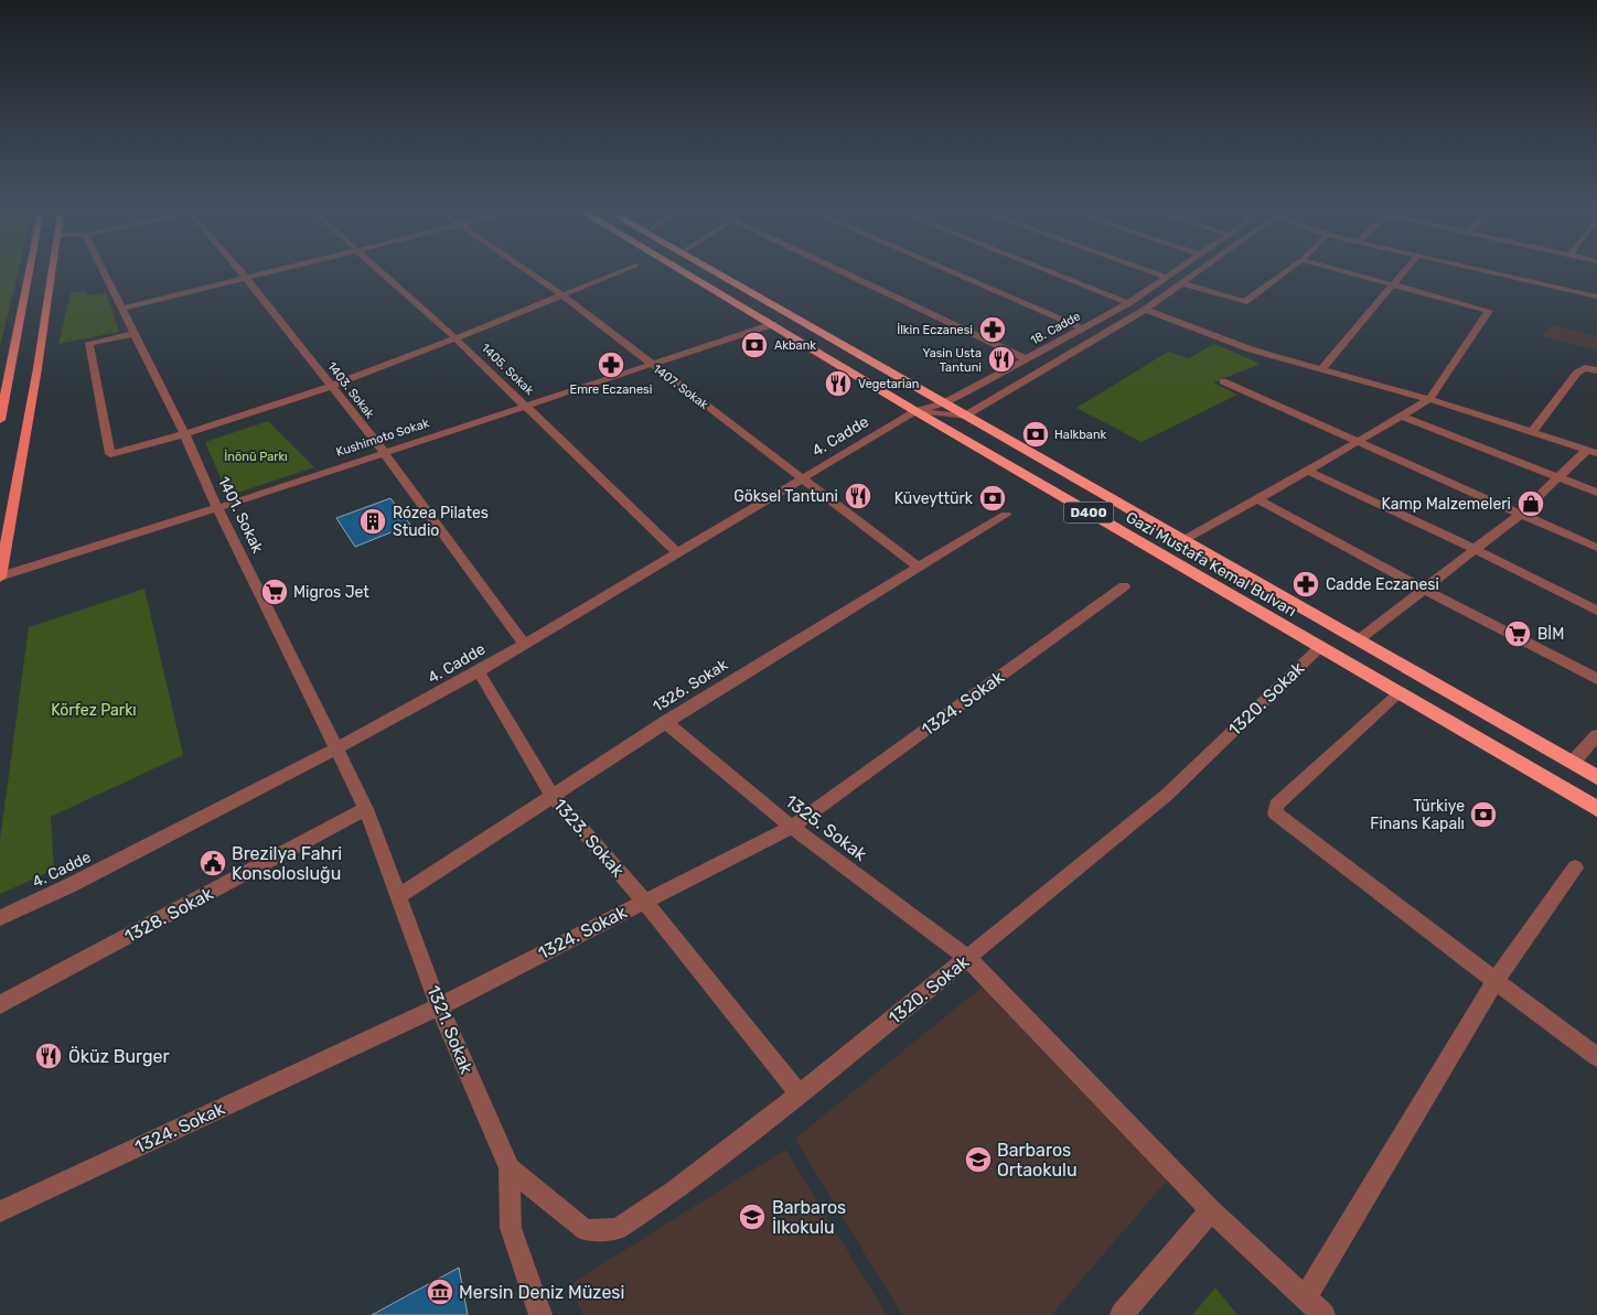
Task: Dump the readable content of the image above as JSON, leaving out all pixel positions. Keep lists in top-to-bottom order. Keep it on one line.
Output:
{"streets":{"highway":["D400","Gazi Mustafa Kemal Bulvarı"],"street":["18. Cadde","1405. Sokak","1407. Sokak","1403. Sokak","4. Cadde","Kushimoto Sokak","1401. Sokak","1326. Sokak","1320. Sokak","1324. Sokak","1325. Sokak","1323. Sokak","1328. Sokak","1321. Sokak"]},"crossings":[["18. Cadde","4. Cadde"],["18. Cadde","Gazi Mustafa Kemal Bulvarı"],["1405. Sokak","4. Cadde"],["1405. Sokak","Kushimoto Sokak"],["1407. Sokak","4. Cadde"],["1407. Sokak","Kushimoto Sokak"],["1407. Sokak","1326. Sokak"],["1403. Sokak","4. Cadde"],["1403. Sokak","Kushimoto Sokak"],["4. Cadde","1401. Sokak"],["4. Cadde","Gazi Mustafa Kemal Bulvarı"],["4. Cadde","1323. Sokak"],["4. Cadde","1321. Sokak"],["Kushimoto Sokak","1401. Sokak"],["Kushimoto Sokak","Gazi Mustafa Kemal Bulvarı"],["1401. Sokak","1321. Sokak"],["Gazi Mustafa Kemal Bulvarı","1320. Sokak"],["1326. Sokak","1325. Sokak"],["1326. Sokak","1323. Sokak"],["1326. Sokak","1321. Sokak"],["1320. Sokak","1325. Sokak"],["1320. Sokak","1323. Sokak"],["1320. Sokak","1321. Sokak"],["1324. Sokak","1325. Sokak"],["1324. Sokak","1323. Sokak"],["1324. Sokak","1321. Sokak"],["1328. Sokak","1321. Sokak"]],"parks":["İnönü Parkı","Körfez Parkı"],"places":{"pharmacy":["İlkin Eczanesi","Emre Eczanesi","Cadde Eczanesi"],"bank":["Akbank","Halkbank","Küveyttürk","Türkiye Finans Kapalı"],"restaurant":["Yasin Usta Tantuni","Vegetarian","Göksel Tantuni","Öküz Burger"],"shop":["Kamp Malzemeleri"],"building":["Rózea Pilates Studio"],"supermarket":["Migros Jet","BİM"],"public building":["Brezilya Fahri Konsolosluğu"],"school or university":["Barbaros Ortaokulu","Barbaros İlkokulu"],"museum":["Mersin Deniz Müzesi"]}}
